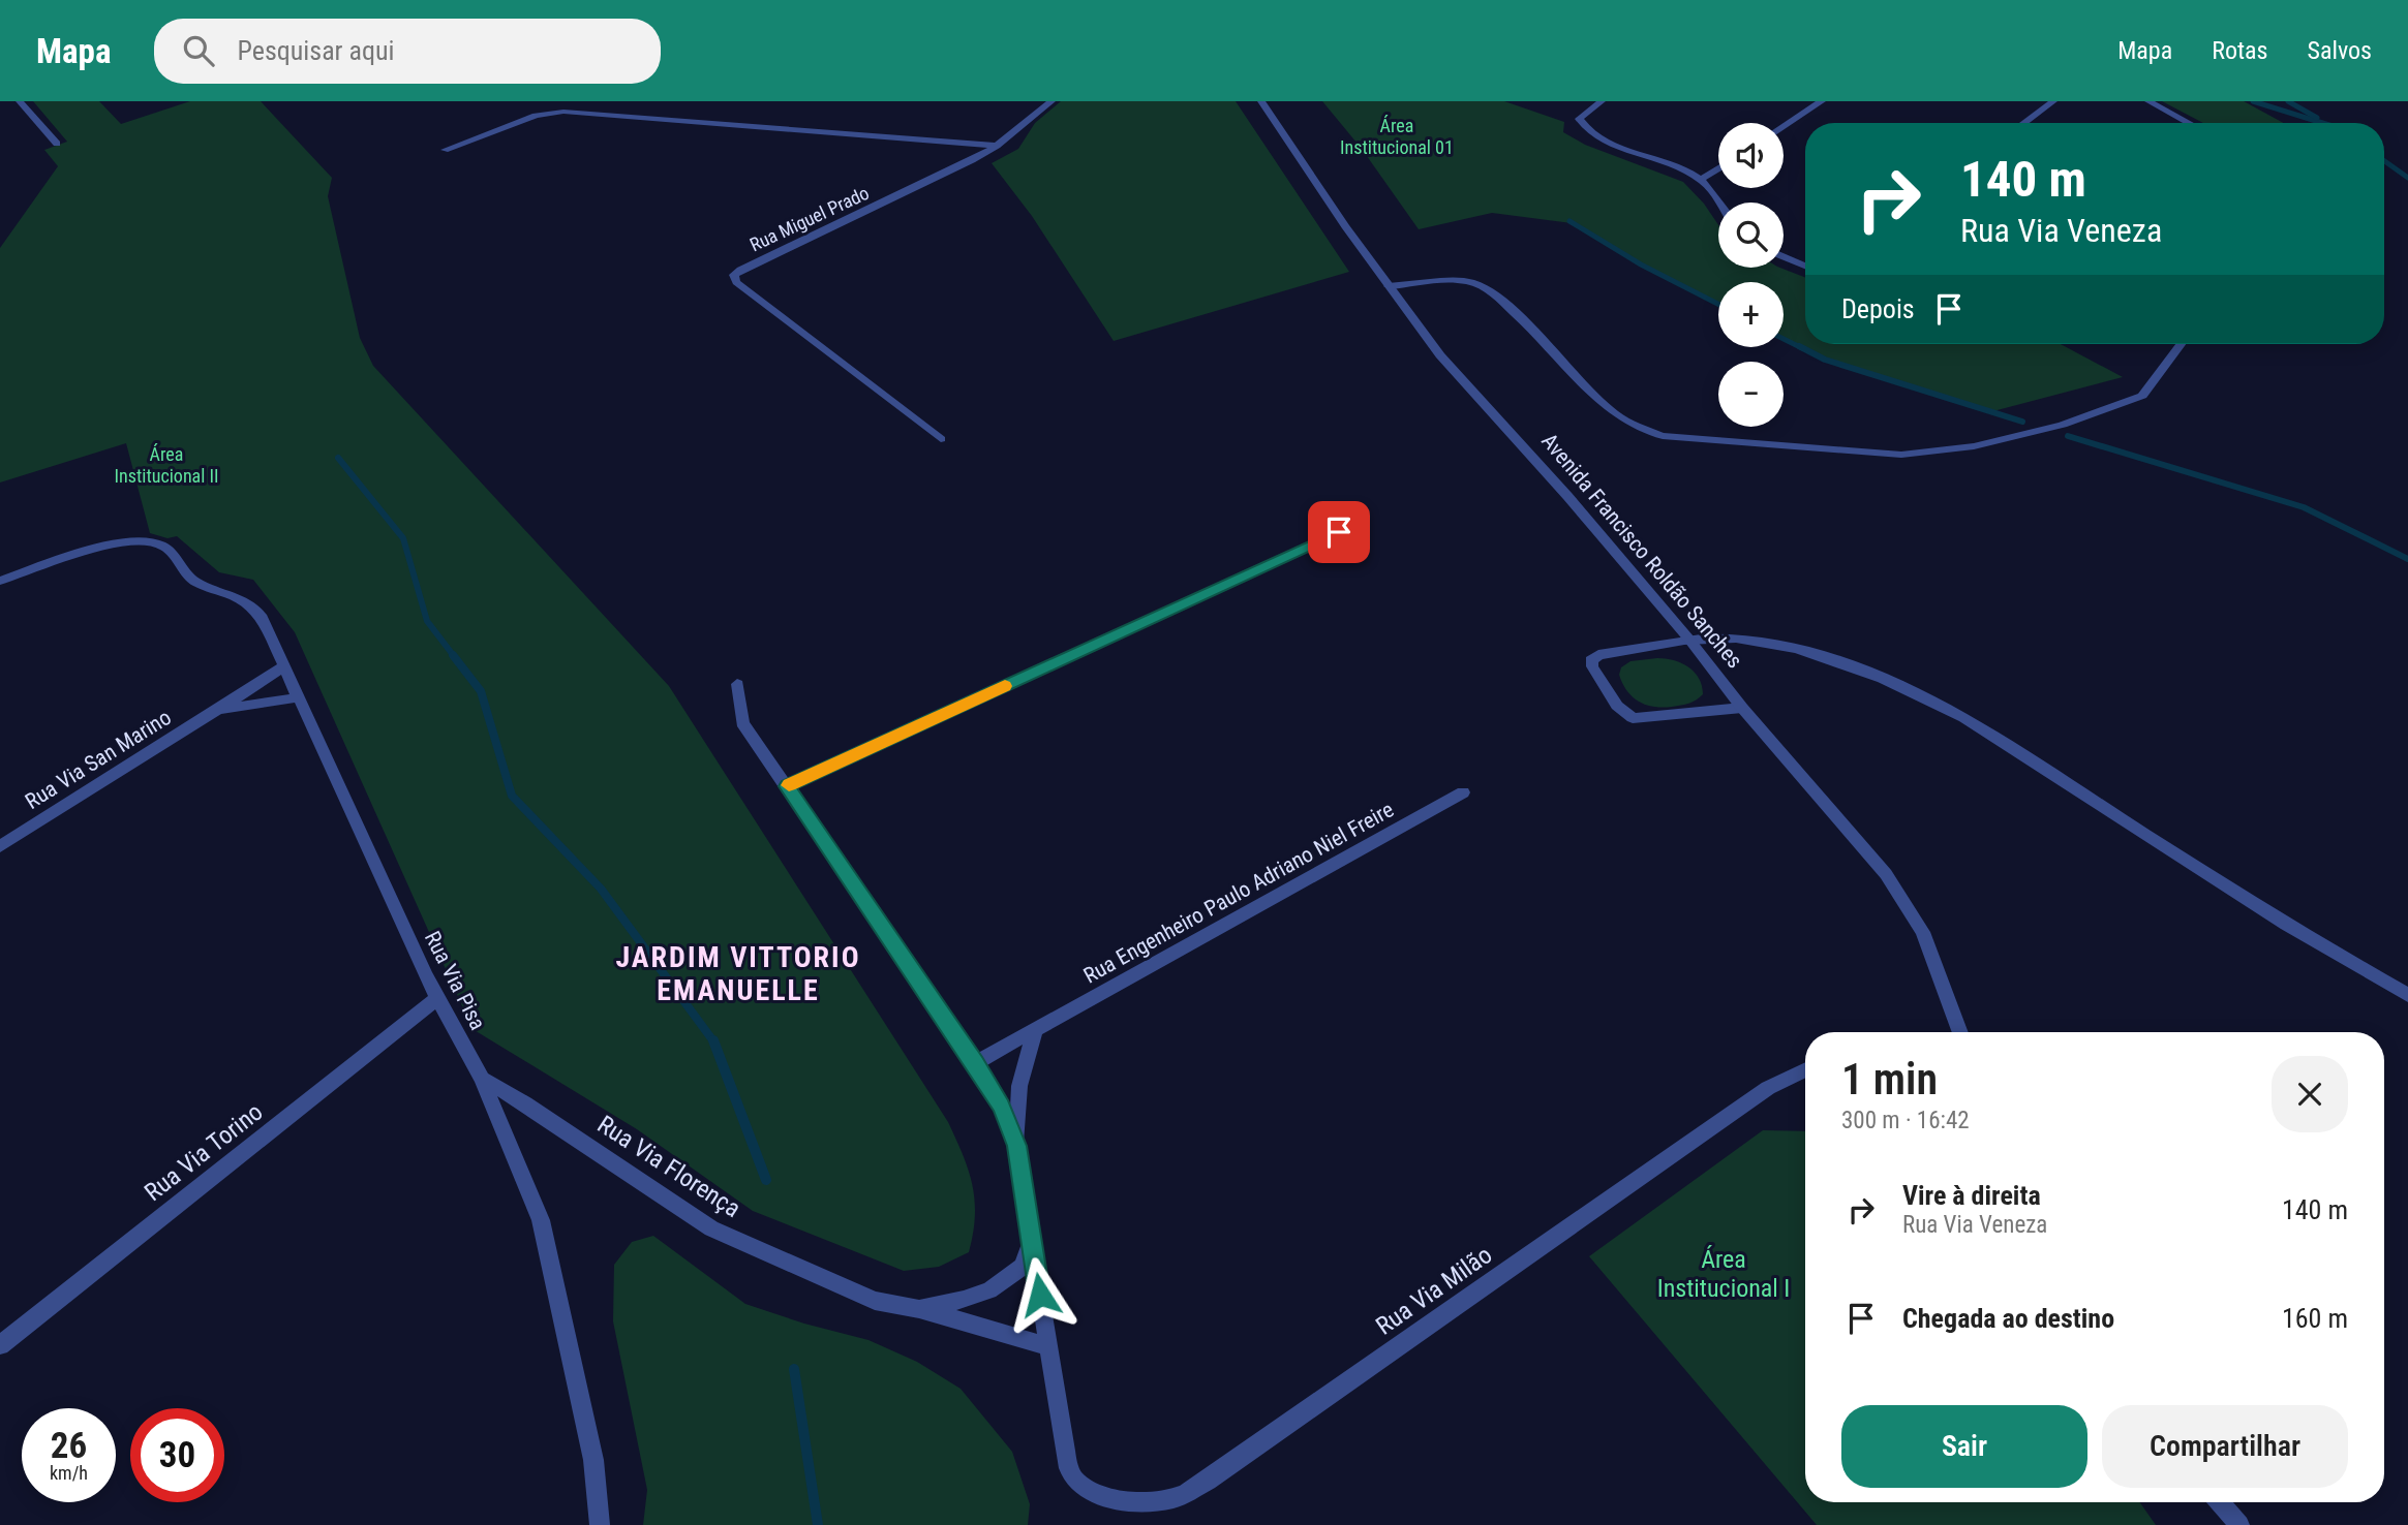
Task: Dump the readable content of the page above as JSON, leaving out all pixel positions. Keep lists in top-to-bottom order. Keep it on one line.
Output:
{"streets":{"street":["Rua Miguel Prado","Avenida Francisco Roldão Sanches","Rua Via San Marino","Rua Engenheiro Paulo Adriano Niel Freire","Rua Via Pisa","Rua Via Torino","Rua Via Florença","Rua Via Milão"]},"crossings":[["Rua Via San Marino","Rua Via Pisa"],["Rua Via Pisa","Rua Via Torino"],["Rua Via Pisa","Rua Via Florença"],["Rua Via Florença","Rua Via Milão"]],"districts":["JARDIM VITTORIO EMANUELLE"],"parks":["Área Institucional 01","Área Institucional II","Área Institucional I"],"page":{"header":"Mapa","search":"Pesquisar aqui","nav":["Mapa","Rotas","Salvos"],"map_buttons":["+","−"],"turn":["140 m","Rua Via Veneza"],"then":"Depois","heading":["1 min","300 m · 16:42"],"list":[{"name":"Vire à direita","note":"Rua Via Veneza","value":"140 m"},{"name":"Chegada ao destino","value":"160 m"}],"buttons":["Sair","Compartilhar"],"speed":"26 km/h","limit":"30"}}
